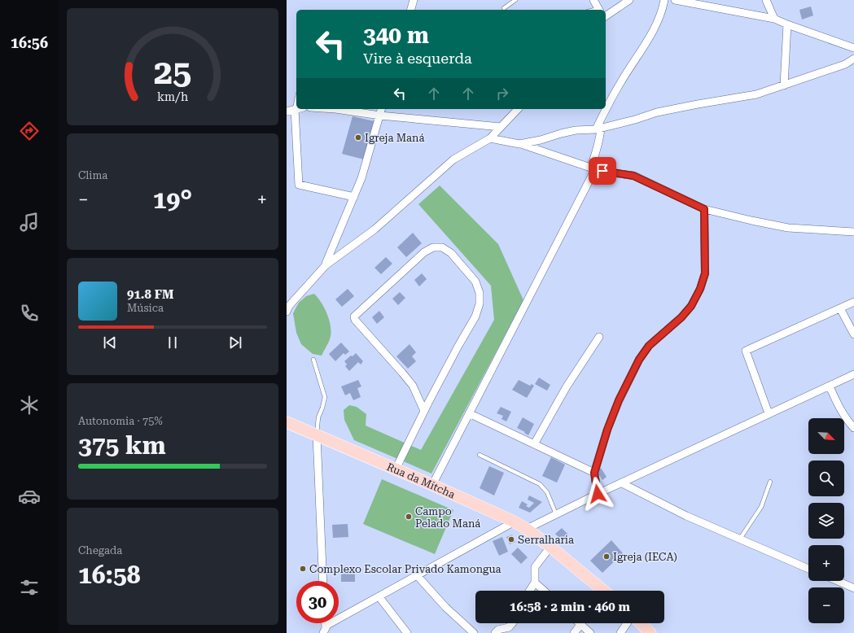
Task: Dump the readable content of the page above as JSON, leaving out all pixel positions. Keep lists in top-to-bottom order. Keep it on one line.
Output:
{"streets":{"main road":["Rua da Mitcha"]},"places":["Igreja Maná","Campo Pelado Maná","Serralharia","Igreja (IECA)","Complexo Escolar Privado Kamongua"],"north":"bottom right","page":{"tabs":"16:56","turn":["340 m","Vire à esquerda"],"tile":["Clima",["Autonomia · 75%","375 km"],["Chegada","16:58"]],"heat":["−","19°","+"],"song":["91.8 FM","Música"],"map_buttons":["+","−"],"limit":"30","trip":"16:58 · 2 min · 460 m","gauge":["25","km/h"]}}
